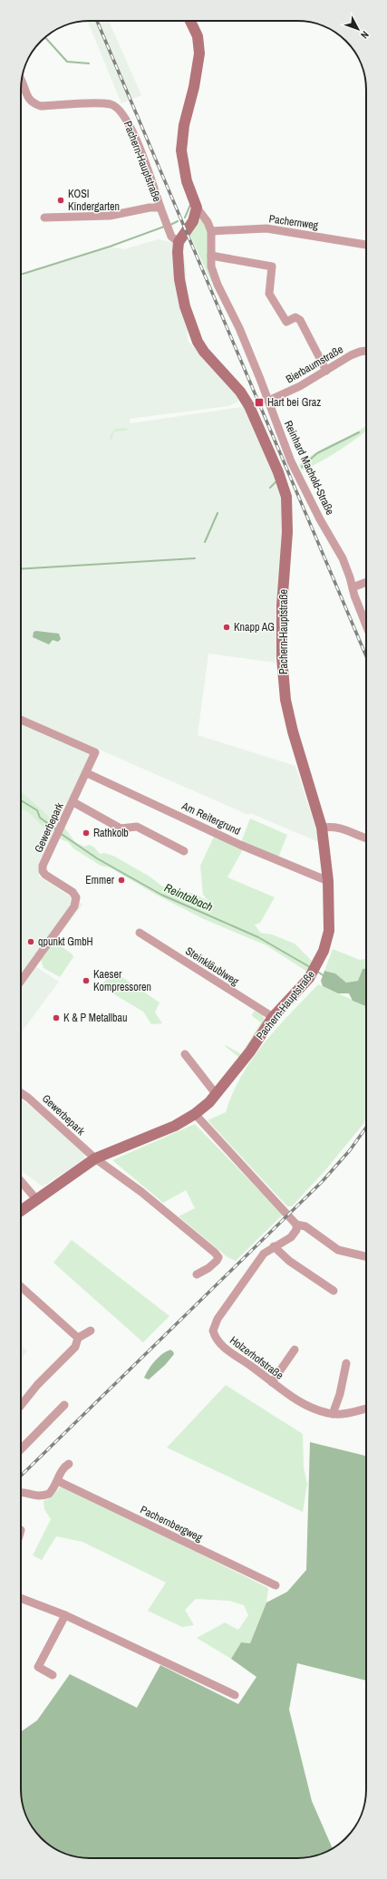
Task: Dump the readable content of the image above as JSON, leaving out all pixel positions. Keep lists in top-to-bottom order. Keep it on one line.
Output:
{"streets":{"main road":["Pachern-Hauptstraße"],"street":["Pachernweg","Bierbaumstraße","Reinhard Machold-Straße","Am Reitergrund","Gewerbepark","Steinkläublweg","Holzerhofstraße","Pachernbergweg"]},"crossings":[["Pachern-Hauptstraße","Am Reitergrund"],["Pachern-Hauptstraße","Gewerbepark"],["Pachern-Hauptstraße","Steinkläublweg"],["Pachernweg","Reinhard Machold-Straße"],["Bierbaumstraße","Reinhard Machold-Straße"],["Am Reitergrund","Gewerbepark"]],"water":["Reintalbach"],"places":{"other":["KOSI Kindergarten","Knapp AG","Rathkolb","Emmer","qpunkt GmbH","Kaeser Kompressoren","K & P Metallbau"],"transit":["Hart bei Graz"]},"north":"bottom right"}
